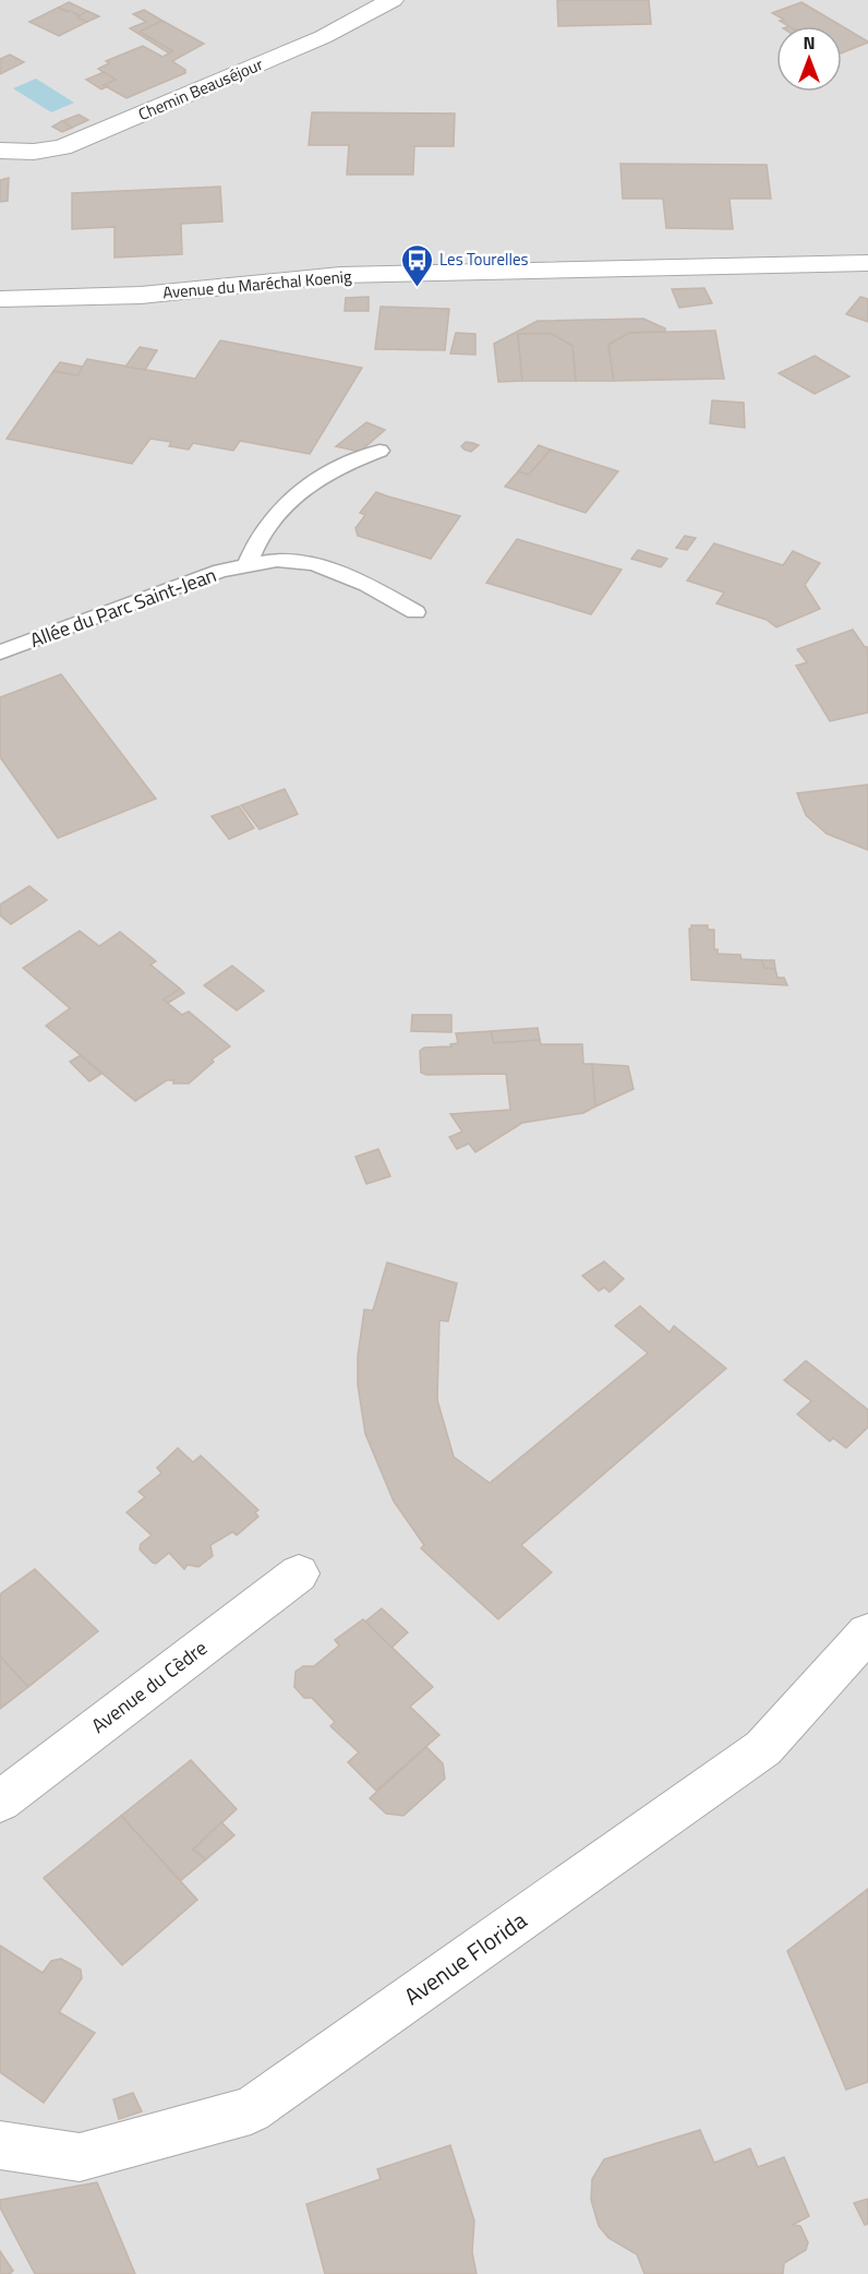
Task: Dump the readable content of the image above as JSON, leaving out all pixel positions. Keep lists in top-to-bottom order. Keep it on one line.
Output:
{"streets":{"street":["Chemin Beauséjour","Avenue du Maréchal Koenig","Avenue du Cèdre","Avenue Florida"],"lane":["Allée du Parc Saint-Jean"]},"places":{"bus stop":["Les Tourelles"]},"north":"top"}
